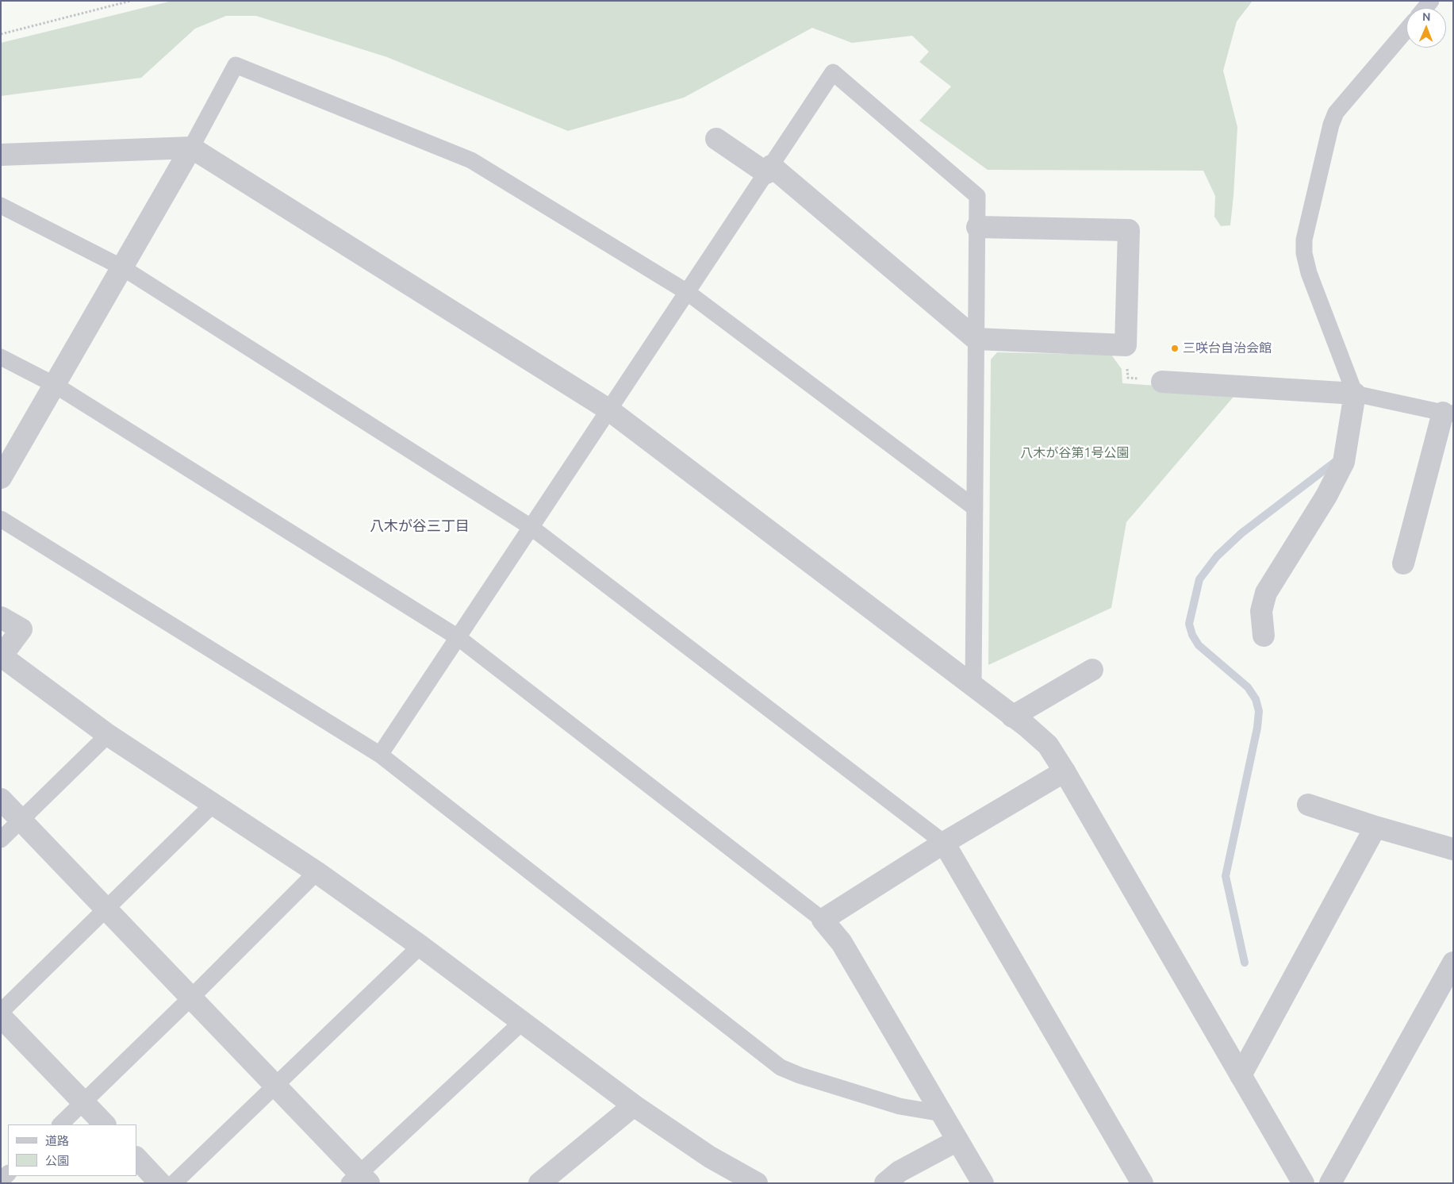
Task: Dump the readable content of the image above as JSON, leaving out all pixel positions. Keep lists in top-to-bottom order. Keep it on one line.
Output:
{"districts":["八木が谷三丁目"],"parks":["八木が谷第1号公園"],"places":["三咲台自治会館"],"legend":["道路","公園"],"north":"top"}
